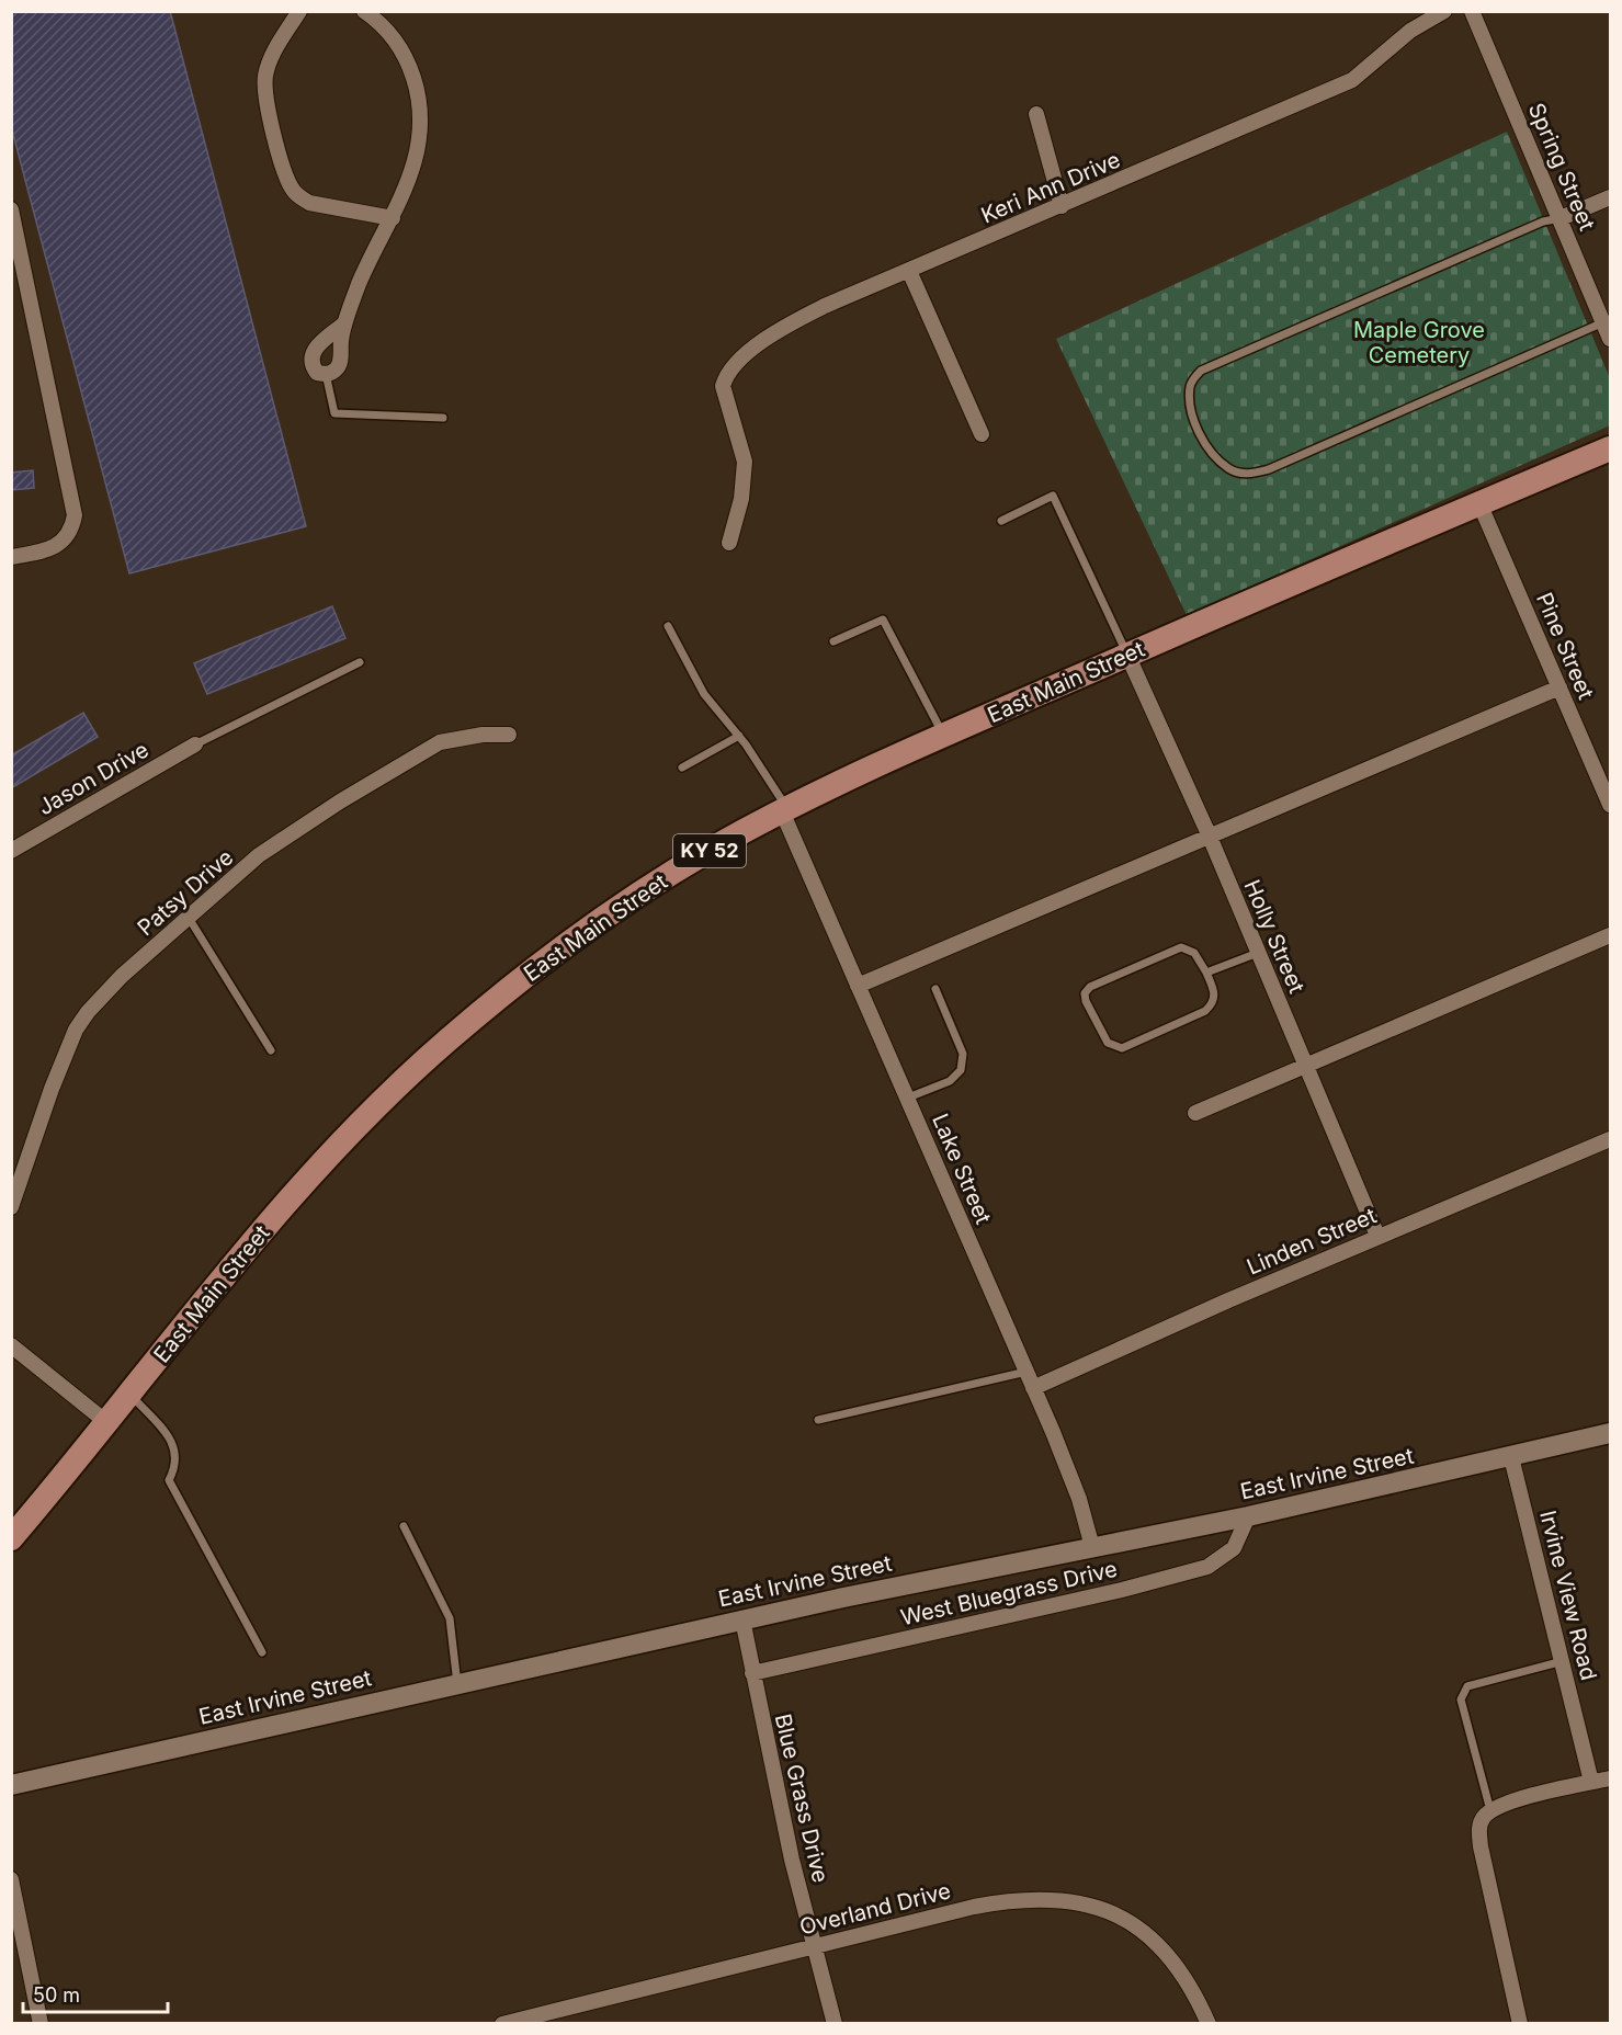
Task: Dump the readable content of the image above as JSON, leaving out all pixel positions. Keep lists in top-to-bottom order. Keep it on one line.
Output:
{"streets":{"main road":["East Main Street","KY 52"],"street":["Spring Street","Keri Ann Drive","Pine Street","Jason Drive","Patsy Drive","Holly Street","Lake Street","Linden Street","East Irvine Street","West Bluegrass Drive","Irvine View Road","Blue Grass Drive","Overland Drive"]},"crossings":[["Pine Street","East Main Street"],["East Main Street","Holly Street"],["East Main Street","Lake Street"],["Holly Street","Linden Street"],["Lake Street","Linden Street"],["Lake Street","East Irvine Street"],["East Irvine Street","West Bluegrass Drive"],["East Irvine Street","Irvine View Road"],["East Irvine Street","Blue Grass Drive"],["West Bluegrass Drive","Blue Grass Drive"],["Blue Grass Drive","Overland Drive"]],"parks":["Maple Grove Cemetery"],"scale_bar":"50 m"}
